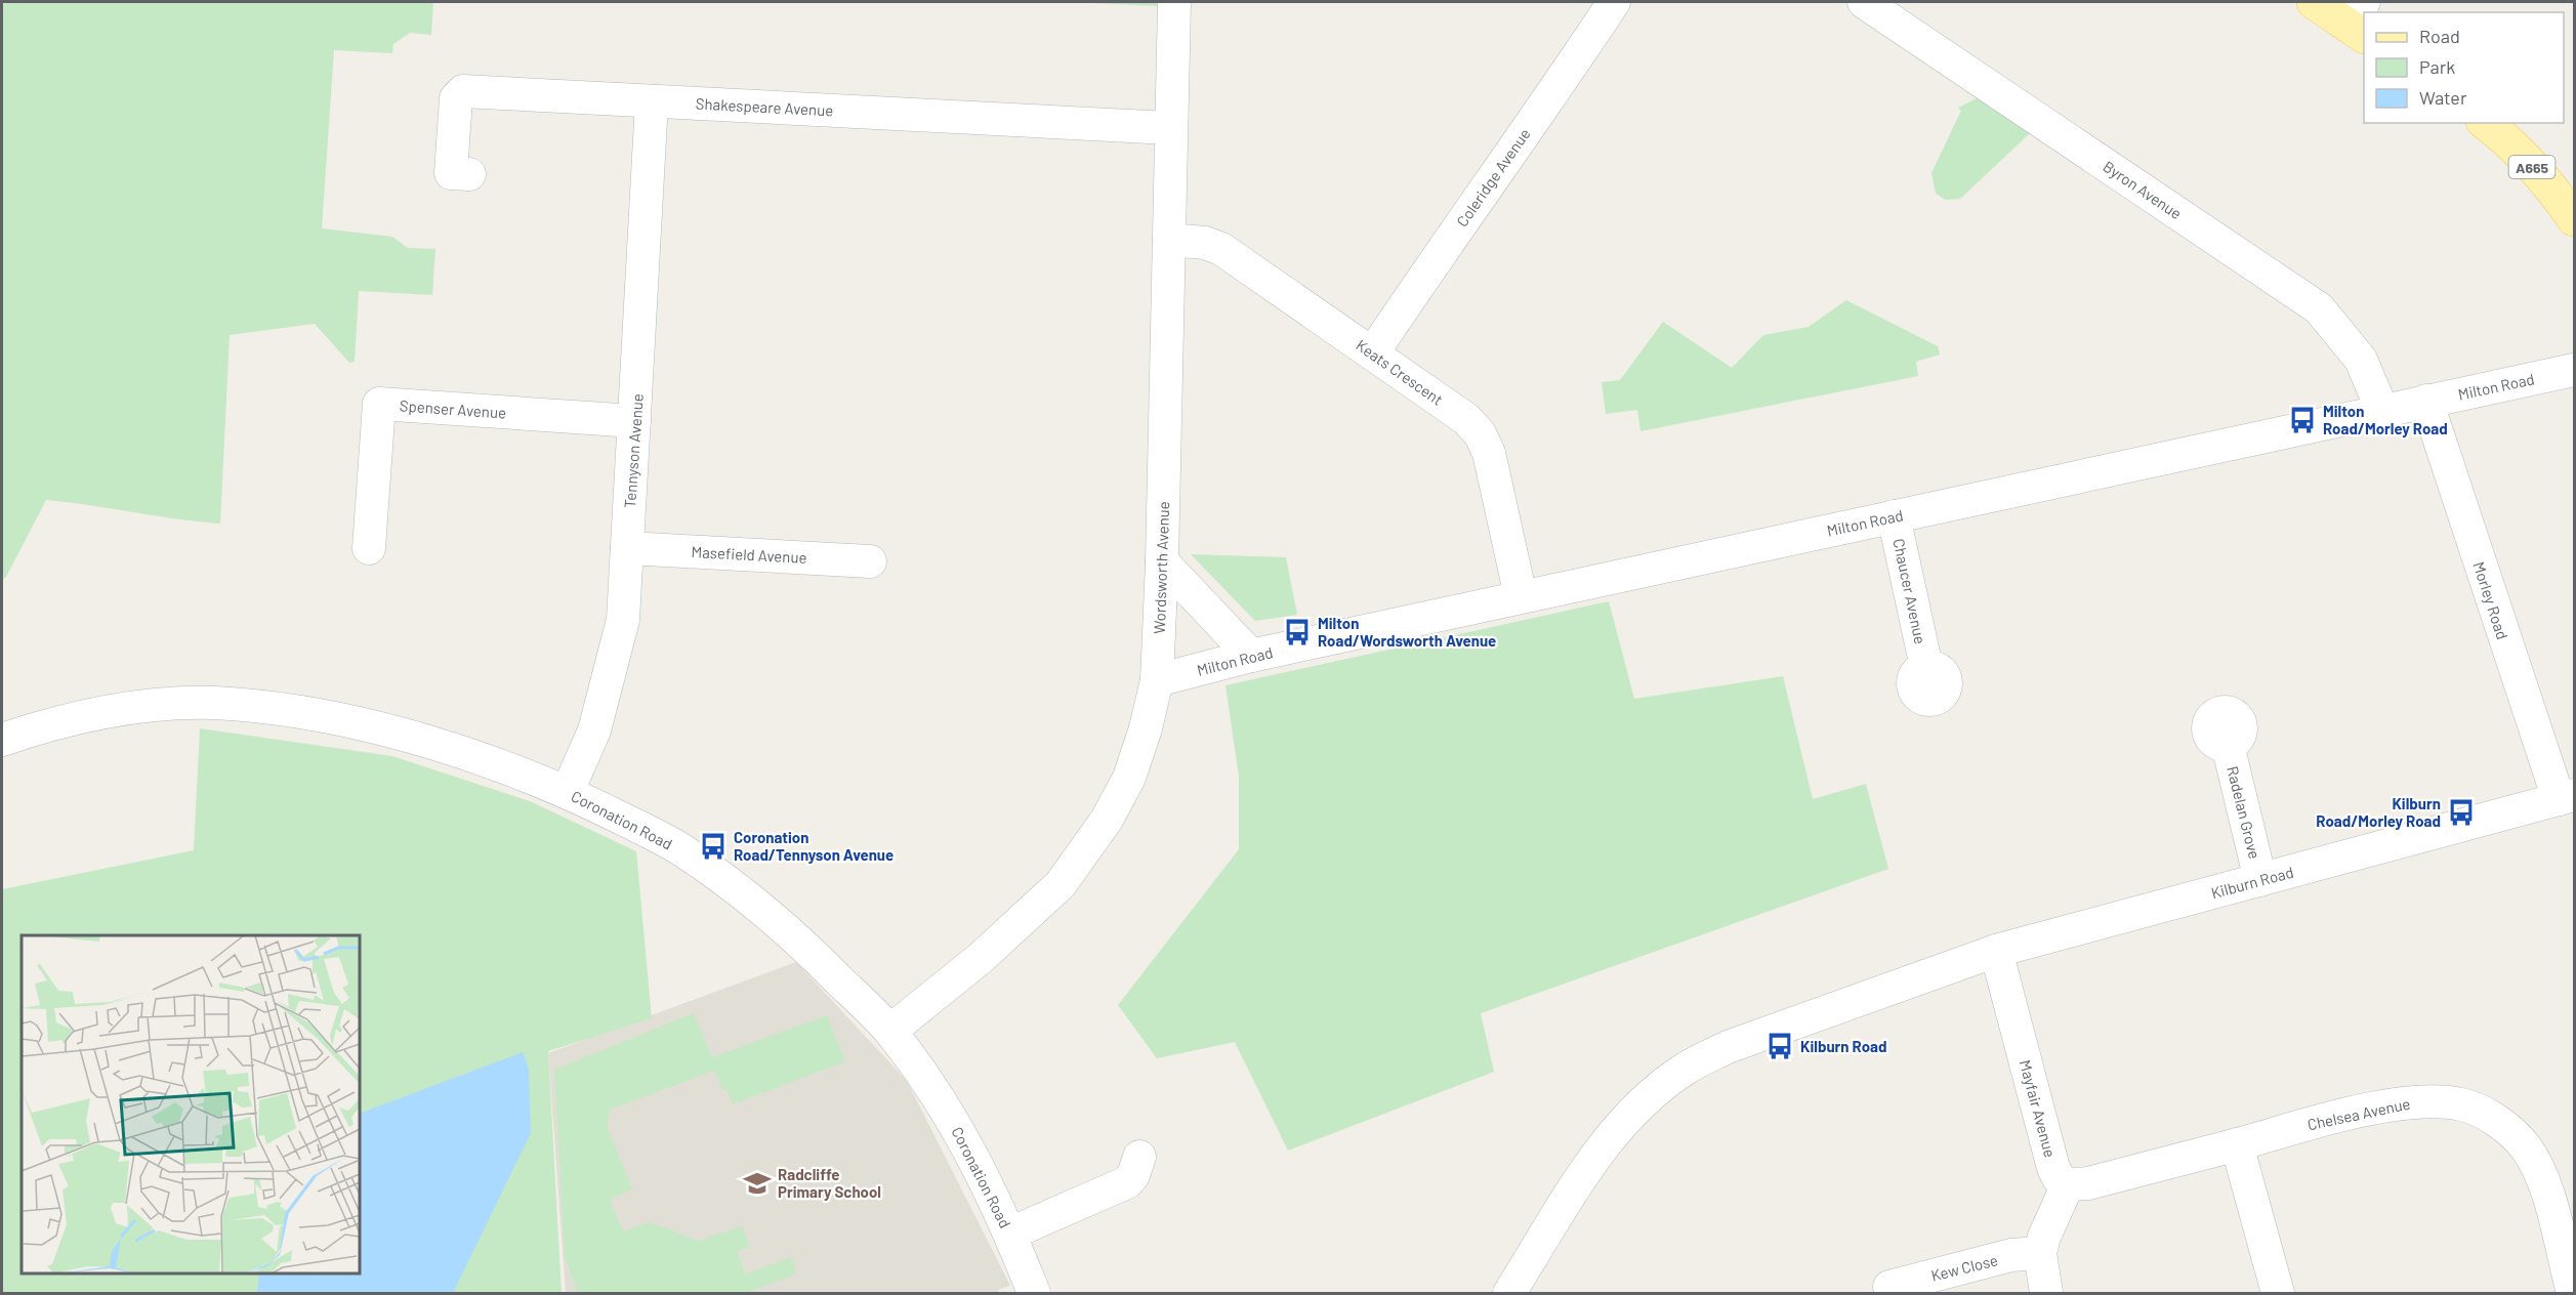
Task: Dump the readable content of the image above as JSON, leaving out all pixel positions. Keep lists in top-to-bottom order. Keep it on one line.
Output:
{"streets":{"main road":["A665"],"street":["Shakespeare Avenue","Coleridge Avenue","Byron Avenue","Keats Crescent","Milton Road","Spenser Avenue","Tennyson Avenue","Masefield Avenue","Wordsworth Avenue","Chaucer Avenue","Morley Road","Radelan Grove","Coronation Road","Kilburn Road","Mayfair Avenue","Chelsea Avenue","Kew Close"]},"crossings":[["Shakespeare Avenue","Tennyson Avenue"],["Shakespeare Avenue","Wordsworth Avenue"],["Coleridge Avenue","Keats Crescent"],["Byron Avenue","Milton Road"],["Keats Crescent","Milton Road"],["Keats Crescent","Wordsworth Avenue"],["Milton Road","Wordsworth Avenue"],["Milton Road","Chaucer Avenue"],["Milton Road","Morley Road"],["Spenser Avenue","Tennyson Avenue"],["Tennyson Avenue","Masefield Avenue"],["Tennyson Avenue","Coronation Road"],["Wordsworth Avenue","Coronation Road"],["Morley Road","Kilburn Road"],["Radelan Grove","Kilburn Road"],["Kilburn Road","Mayfair Avenue"],["Mayfair Avenue","Chelsea Avenue"]],"places":{"bus stop":["Milton Road/Morley Road","Milton Road/Wordsworth Avenue","Kilburn Road/Morley Road","Coronation Road/Tennyson Avenue","Kilburn Road"],"school or university":["Radcliffe Primary School"]},"legend":["Road","Park","Water"]}
